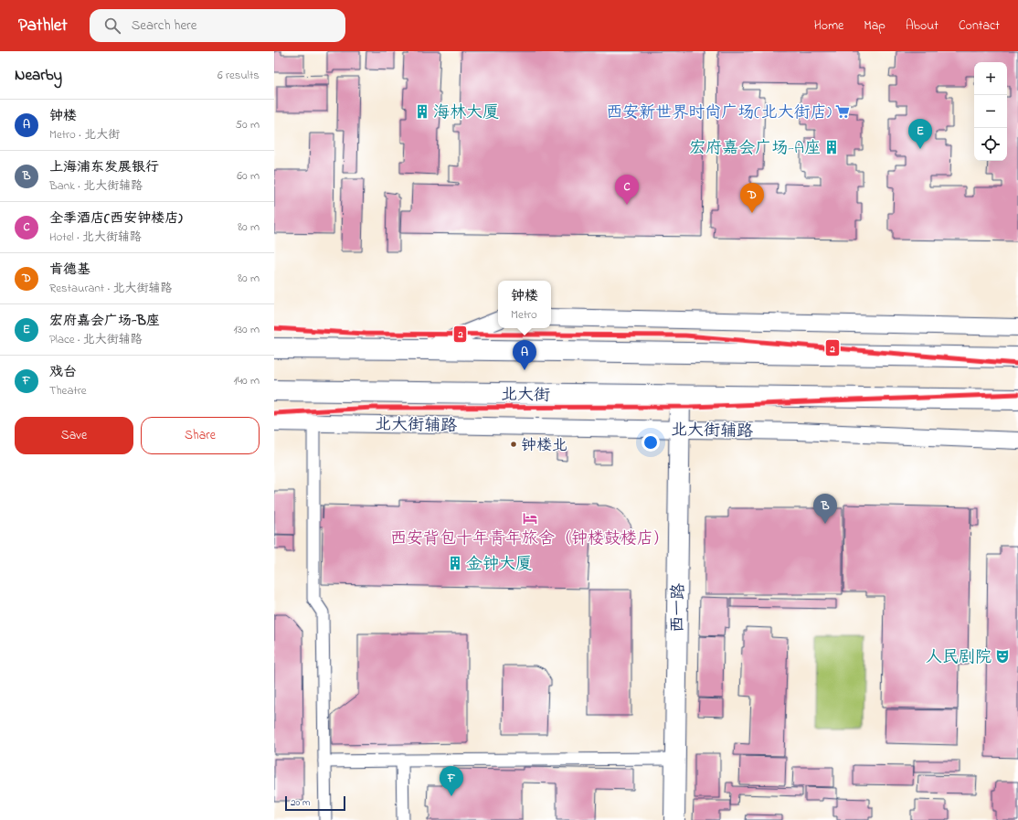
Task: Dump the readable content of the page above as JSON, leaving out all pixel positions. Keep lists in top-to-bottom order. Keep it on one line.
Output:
{"streets":{"main road":["北大街","西一路"],"street":["北大街辅路"]},"crossings":[["北大街","西一路"],["北大街辅路","西一路"]],"places":{"building":["海林大厦","宏府嘉会广场-A座","金钟大厦"],"supermarket":["西安新世界时尚广场(北大街店)"],"other":["钟楼北"],"hotel":["西安背包十年青年旅舍（钟楼鼓楼店）"],"theatre":["人民剧院"]},"lines":["transit line 2"],"scale_bar":"20 m","page":{"header":"Pathlet","search":"Search here","nav":["Home","Map","About","Contact"],"heading":["Nearby","6 results"],"map_buttons":["+","−"],"list":[{"mark":"A","name":"钟楼","note":"Metro · 北大街","value":"50 m"},{"mark":"B","name":"上海浦东发展银行","note":"Bank · 北大街辅路","value":"60 m"},{"mark":"C","name":"全季酒店(西安钟楼店)","note":"Hotel · 北大街辅路","value":"80 m"},{"mark":"D","name":"肯德基","note":"Restaurant · 北大街辅路","value":"80 m"},{"mark":"E","name":"宏府嘉会广场-B座","note":"Place · 北大街辅路","value":"130 m"},{"mark":"F","name":"戏台","note":"Theatre","value":"140 m"}],"pins":["E","C","D","A","B","F"],"popup":["钟楼","Metro"],"buttons":["Save","Share"],"scale":"20 m"}}
